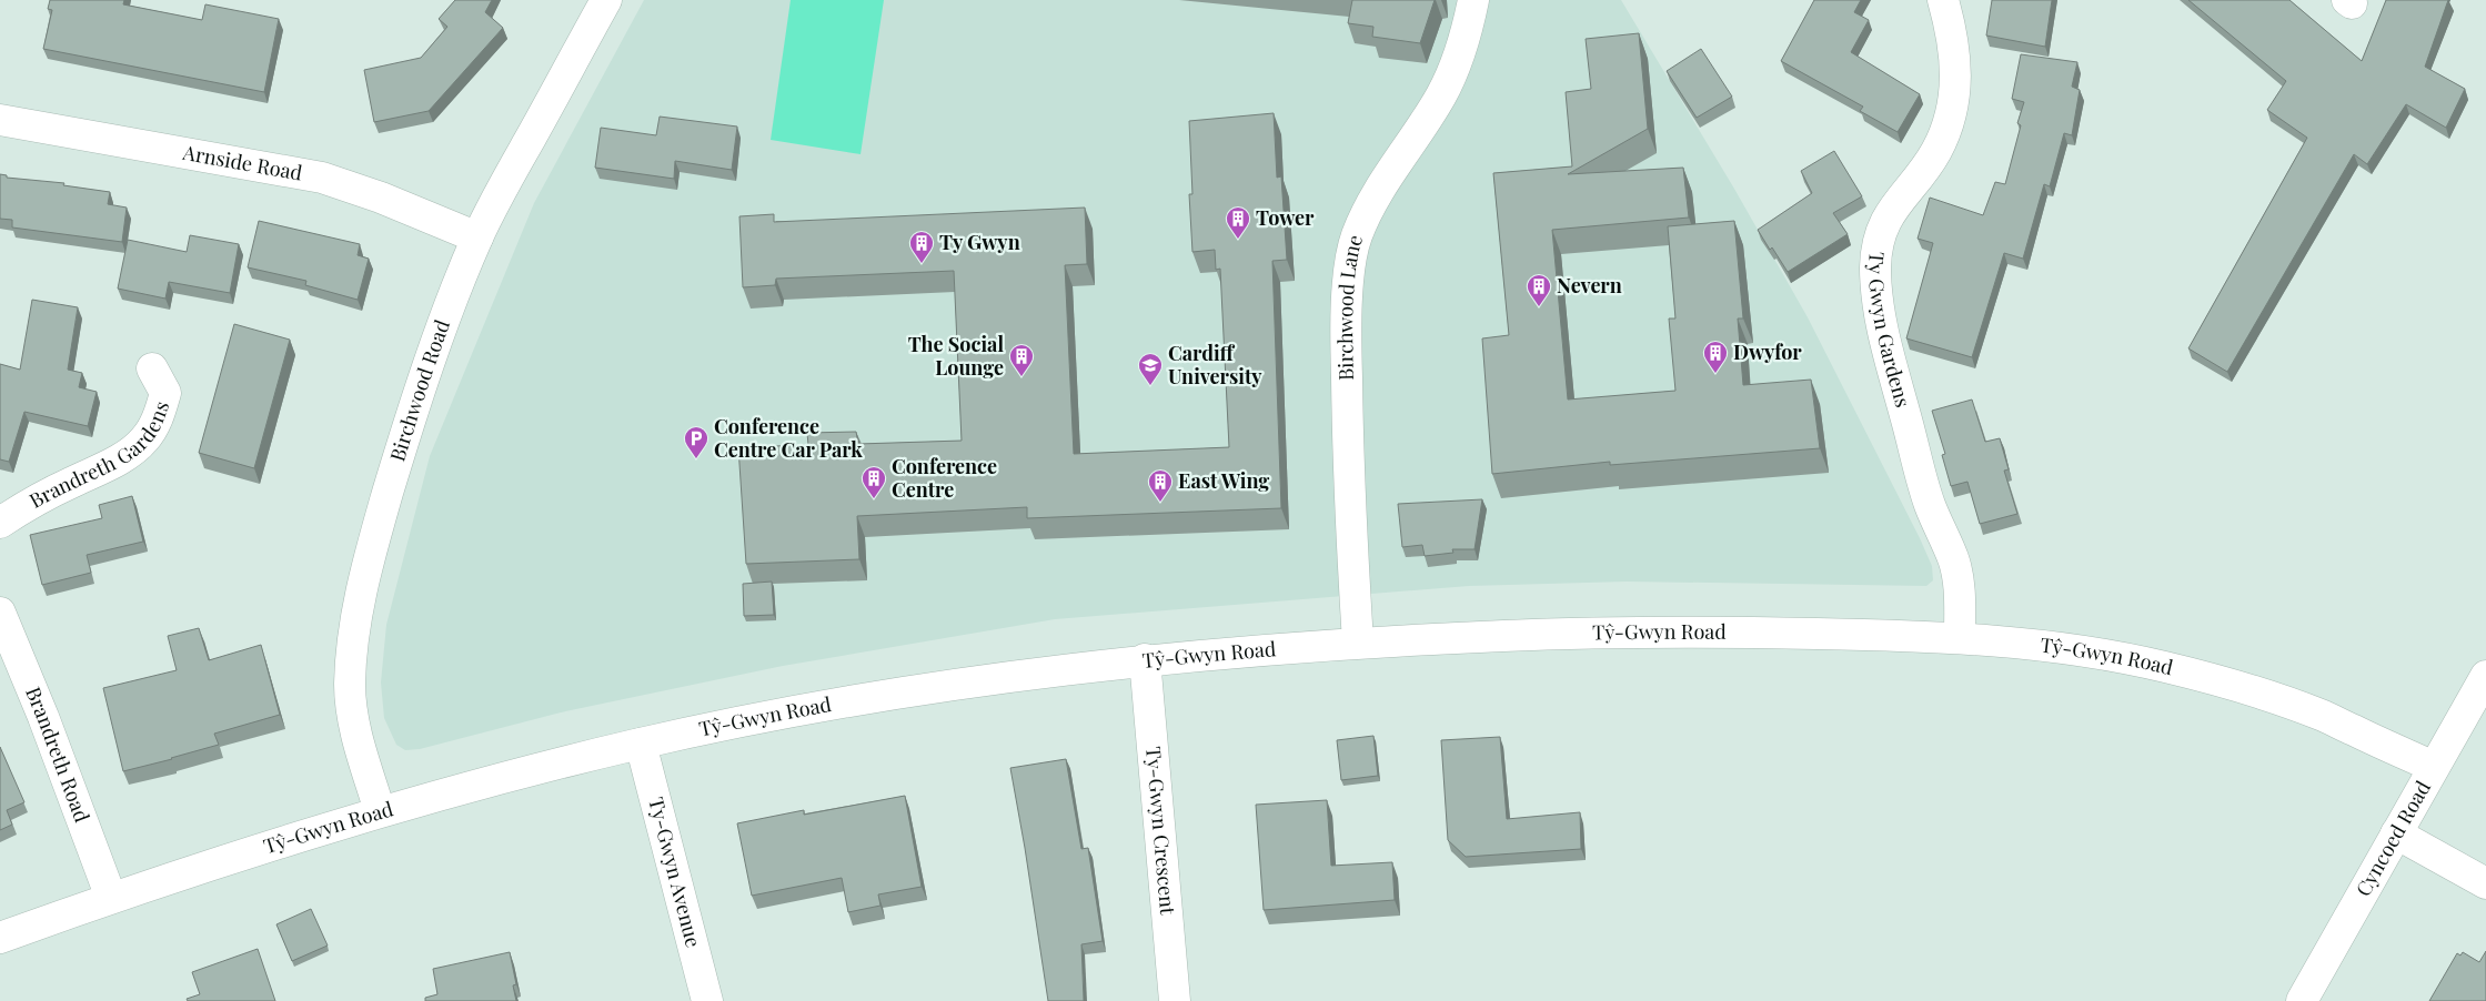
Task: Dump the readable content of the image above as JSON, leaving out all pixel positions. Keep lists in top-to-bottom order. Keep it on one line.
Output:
{"streets":{"street":["Arnside Road","Birchwood Lane","Ty Gwyn Gardens","Birchwood Road","Brandreth Gardens","Tŷ-Gwyn Road","Brandreth Road","Ty-Gwyn Crescent","Cyncoed Road","Ty-Gwyn Avenue"]},"crossings":[["Arnside Road","Birchwood Road"],["Birchwood Lane","Tŷ-Gwyn Road"],["Ty Gwyn Gardens","Tŷ-Gwyn Road"],["Birchwood Road","Tŷ-Gwyn Road"],["Tŷ-Gwyn Road","Brandreth Road"],["Tŷ-Gwyn Road","Ty-Gwyn Crescent"],["Tŷ-Gwyn Road","Cyncoed Road"],["Tŷ-Gwyn Road","Ty-Gwyn Avenue"]],"places":{"building":["Tower","Ty Gwyn","Nevern","Dwyfor","The Social Lounge","Conference Centre","East Wing"],"school or university":["Cardiff University"],"parking":["Conference Centre Car Park"]}}
